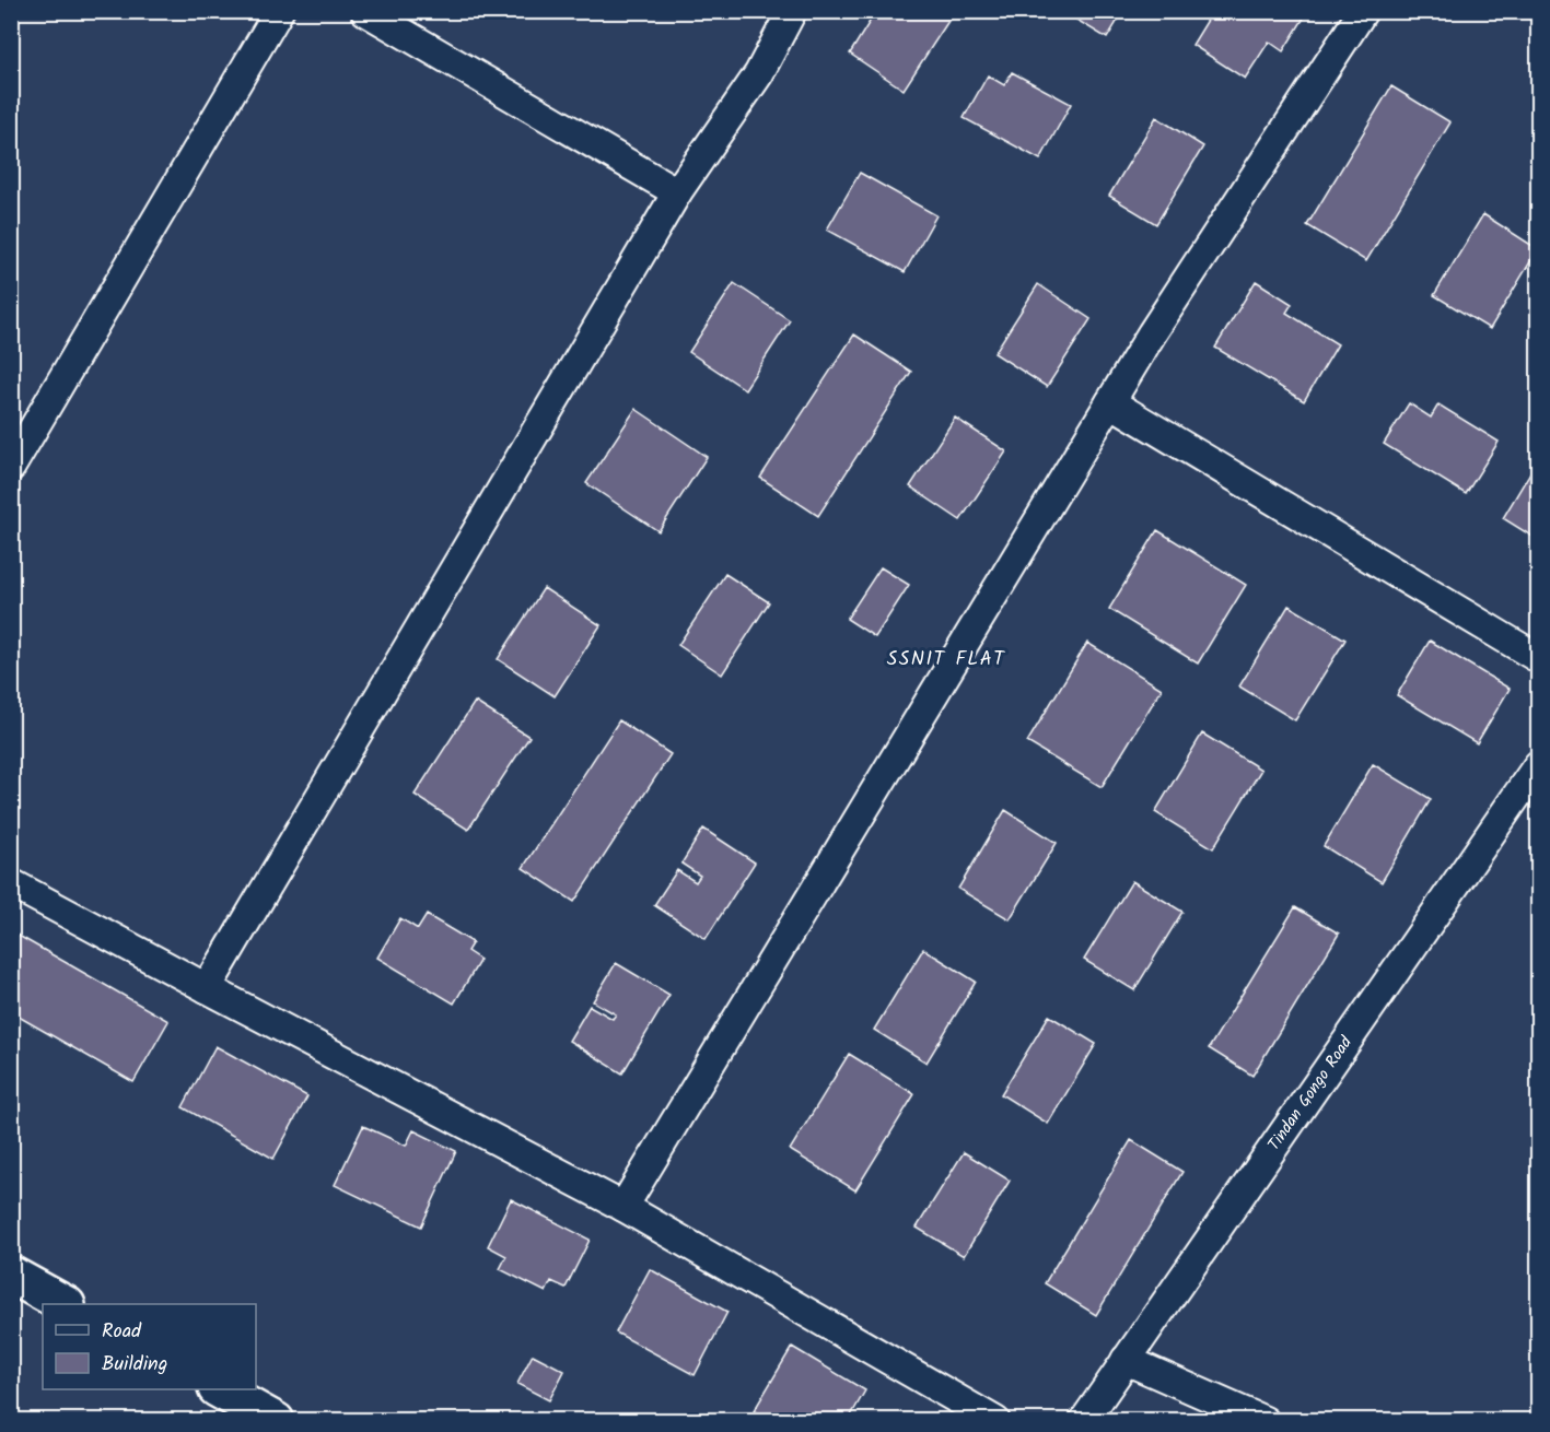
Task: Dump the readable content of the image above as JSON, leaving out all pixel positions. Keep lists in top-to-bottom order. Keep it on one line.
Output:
{"streets":{"street":["Tindan Gongo Road"]},"districts":["SSNIT FLAT"],"legend":["Road","Building"]}
